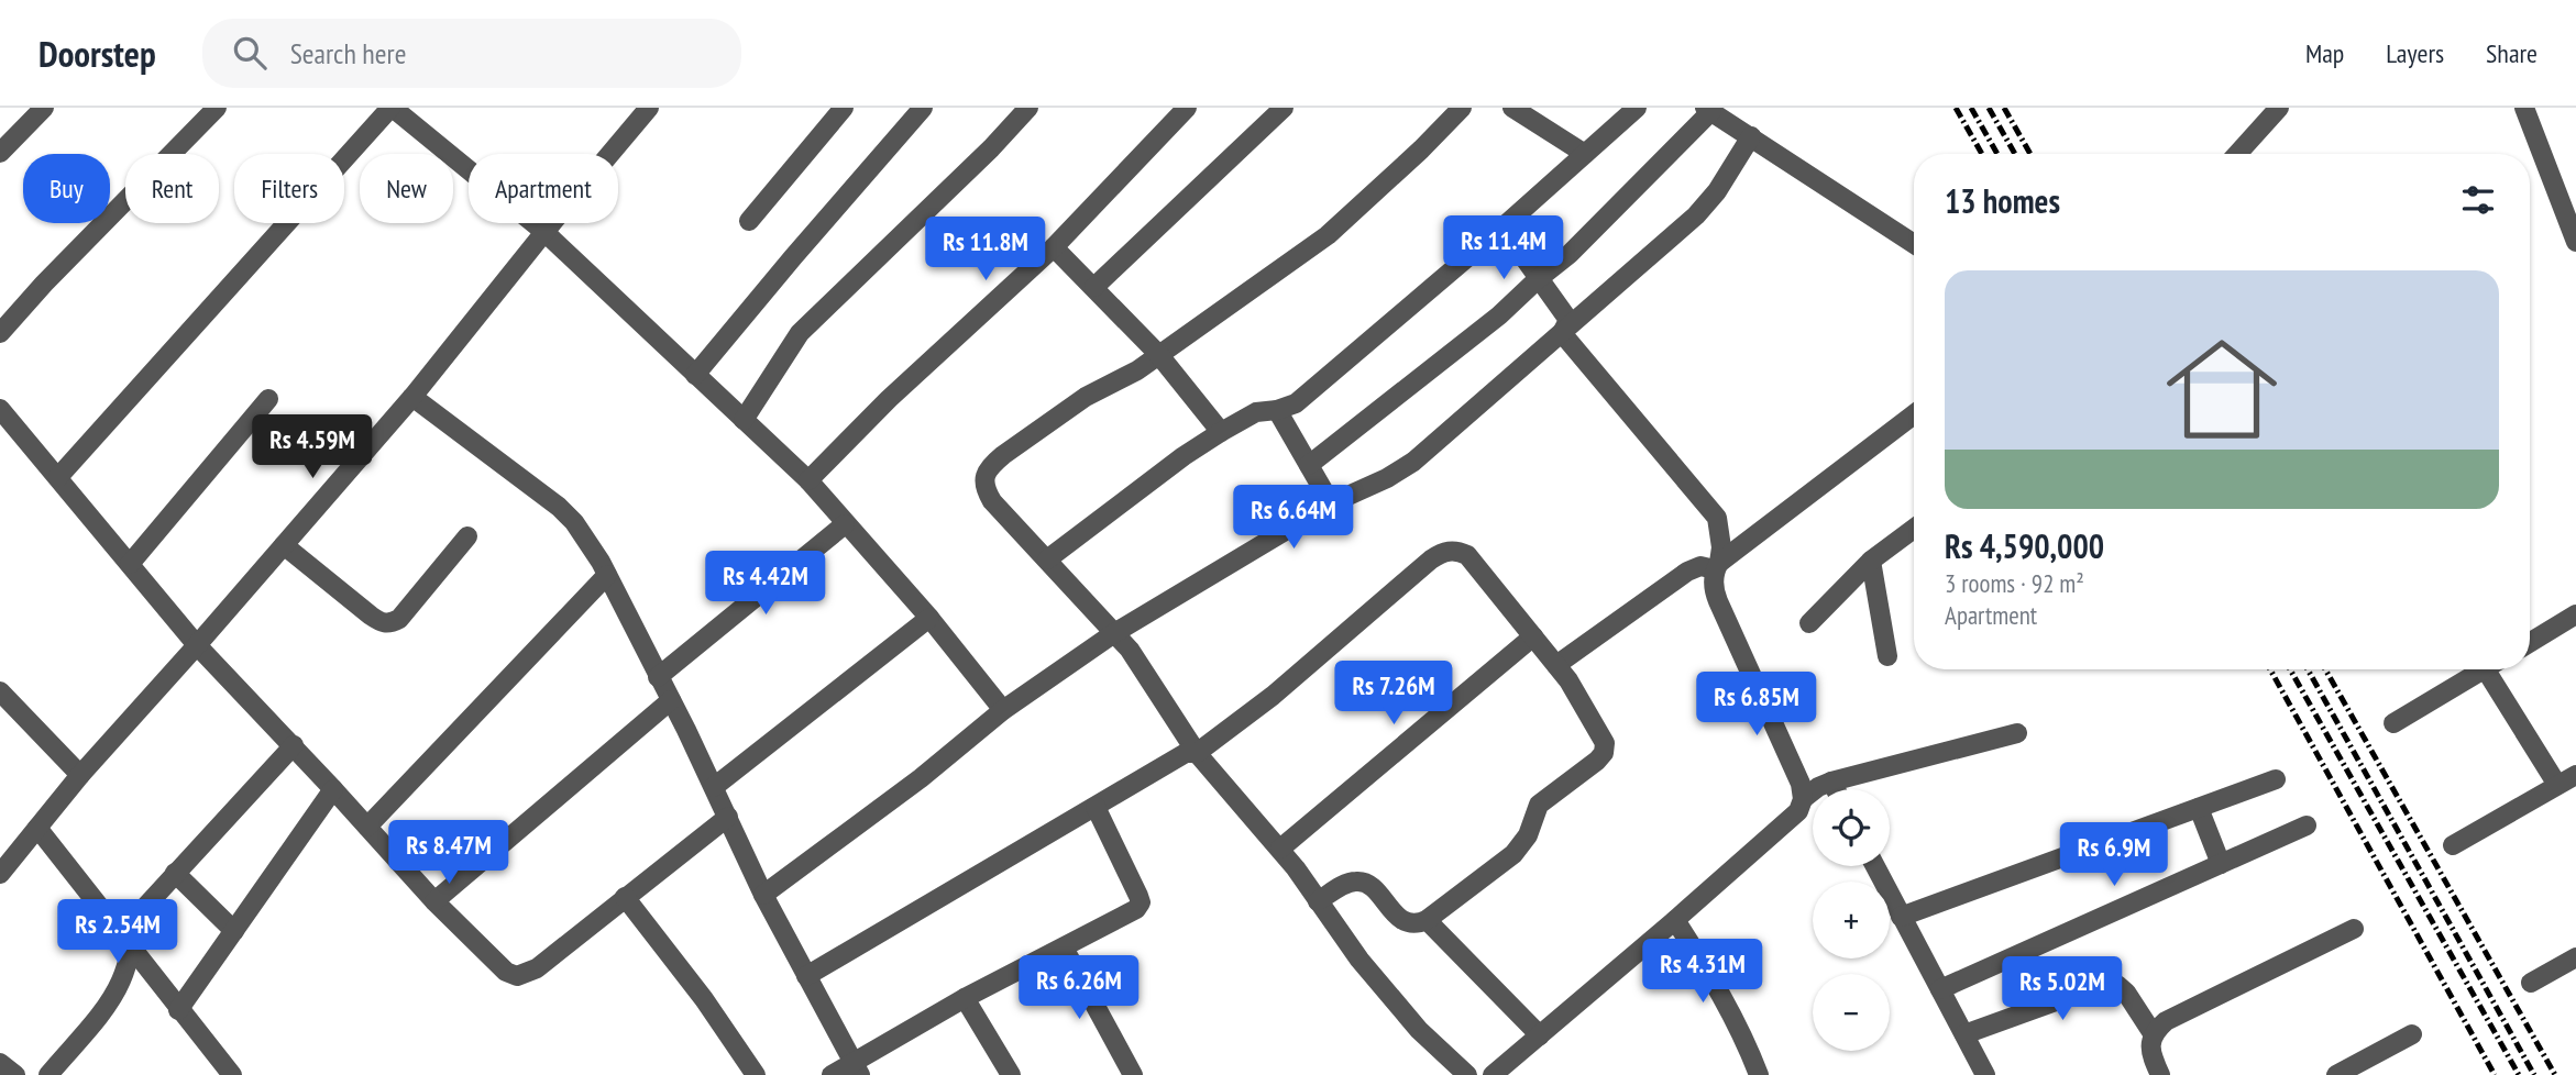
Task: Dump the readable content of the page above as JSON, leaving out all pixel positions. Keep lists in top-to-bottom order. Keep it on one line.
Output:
{"page":{"header":"Doorstep","search":"Search here","nav":["Map","Layers","Share"],"chip":["Buy","Rent","Filters","New","Apartment"],"heading":"13 homes","price":["Rs 11.4M","Rs 11.8M","Rs 4.59M","Rs 6.64M","Rs 4.42M","Rs 7.26M","Rs 6.85M","Rs 8.47M","Rs 6.9M","Rs 2.54M","Rs 4.31M","Rs 6.26M","Rs 5.02M"],"list":[{"name":"Rs 4,590,000","note":"3 rooms · 92 m² · Apartment"}],"map_buttons":["+","−"]}}
